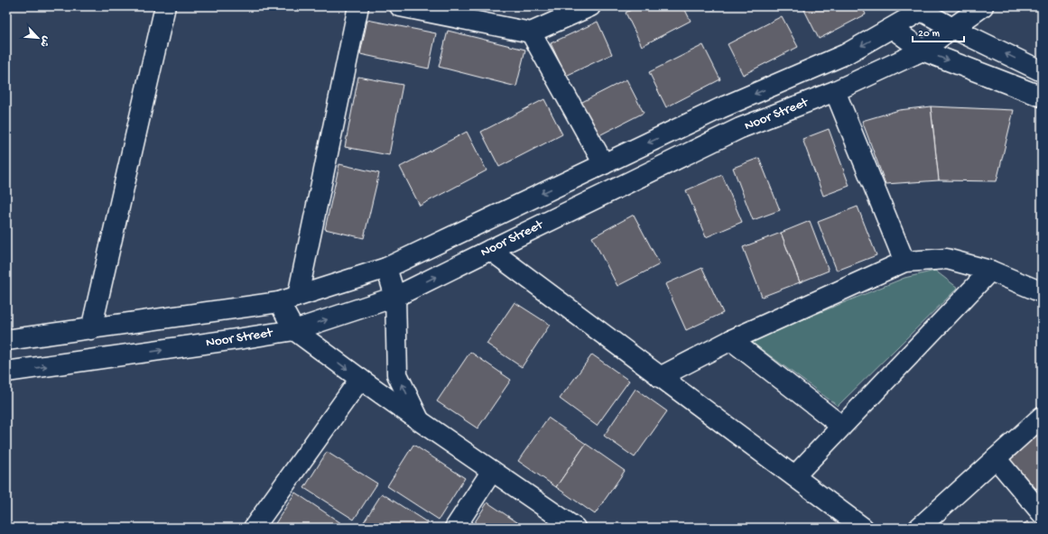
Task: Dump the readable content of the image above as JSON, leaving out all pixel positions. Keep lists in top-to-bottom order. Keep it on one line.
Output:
{"streets":{"street":["Noor Street"]},"scale_bar":"20 m","north":"bottom right"}
